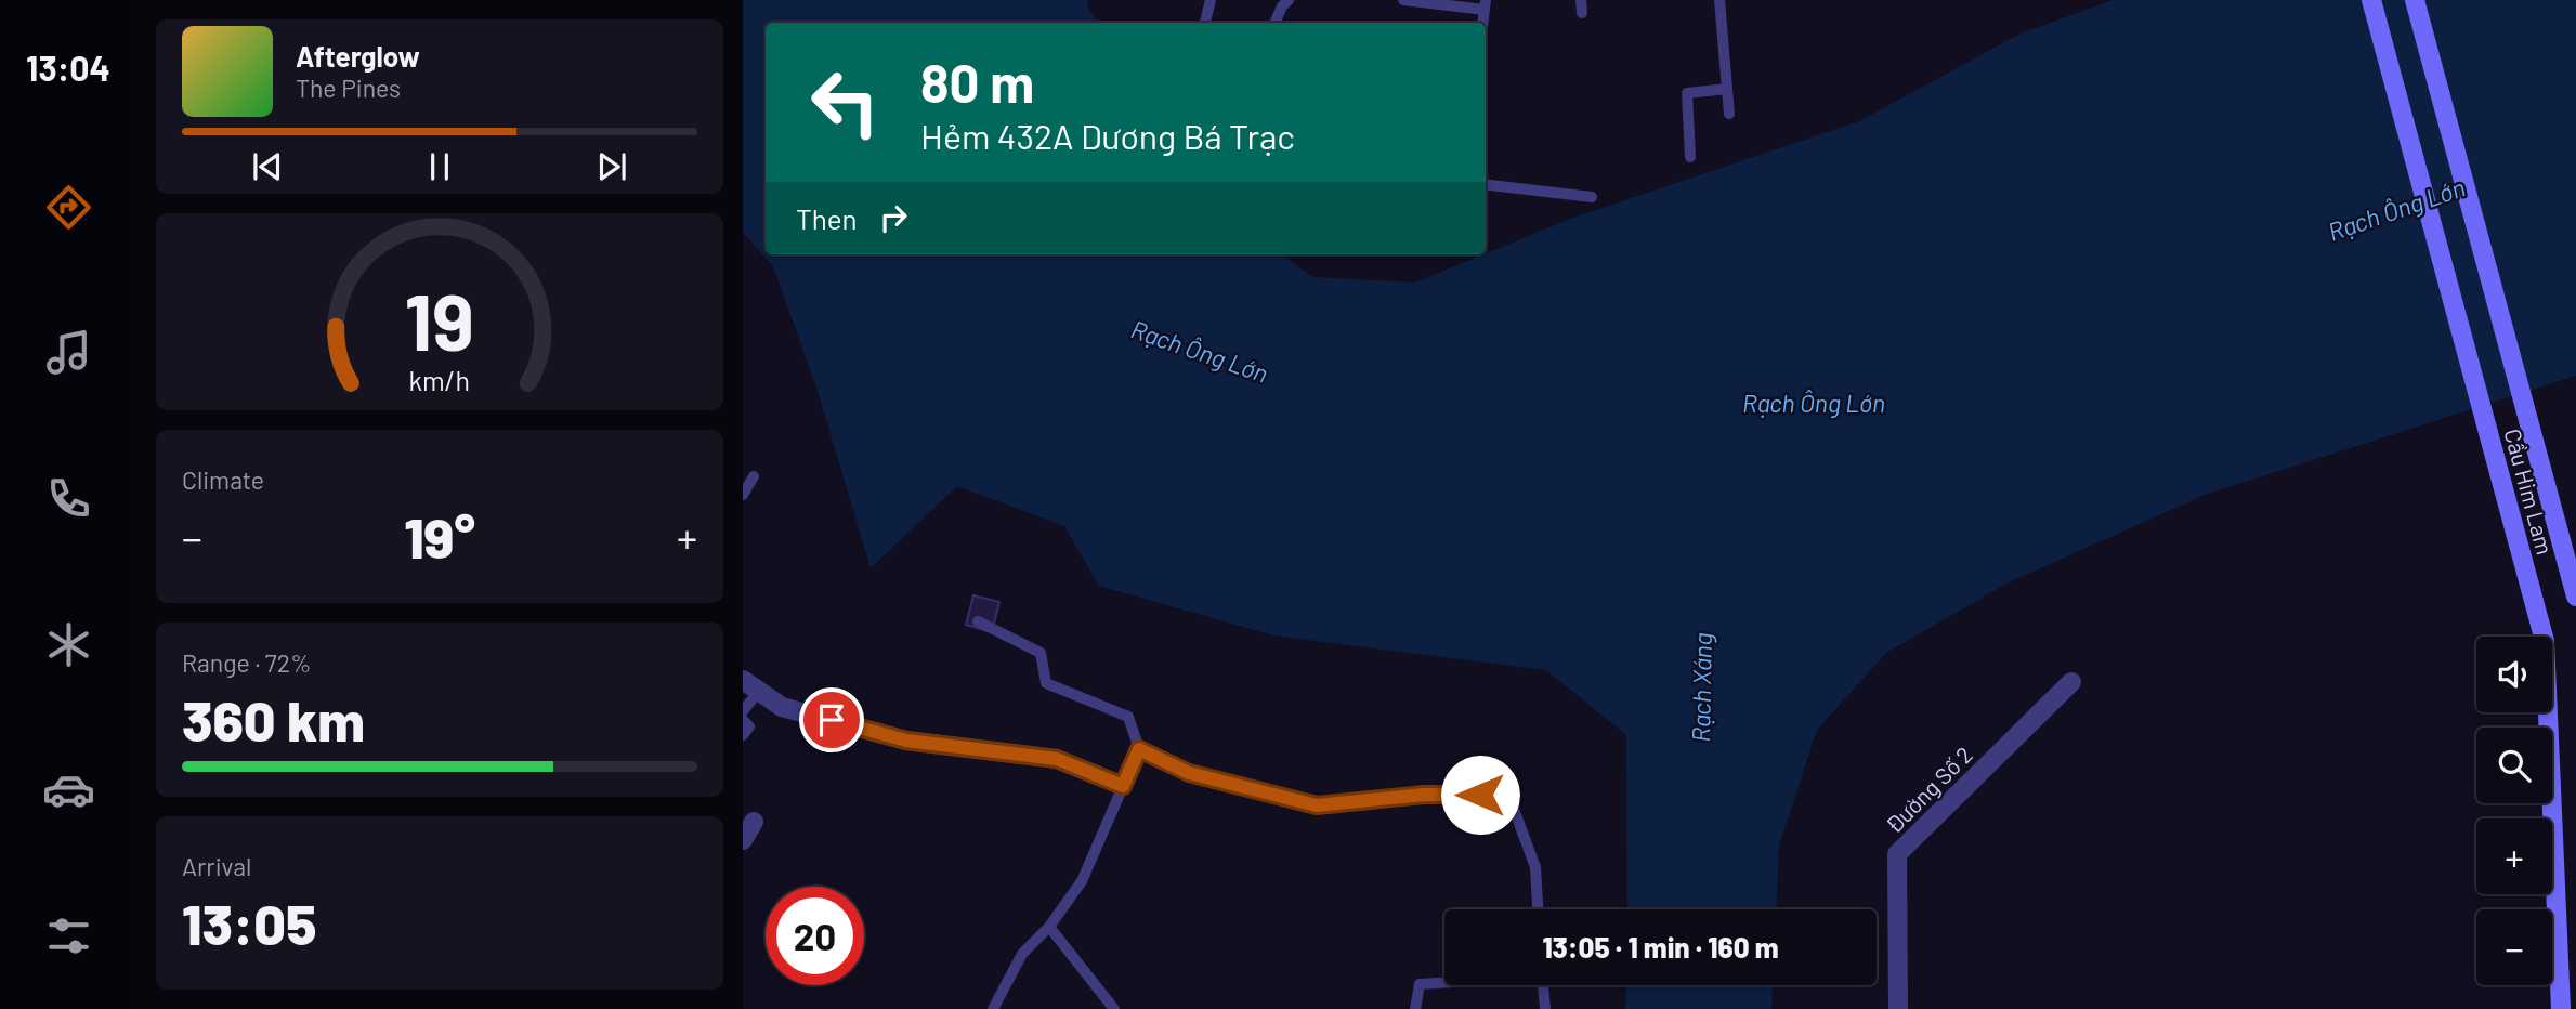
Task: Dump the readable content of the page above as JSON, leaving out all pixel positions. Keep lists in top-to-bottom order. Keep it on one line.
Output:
{"streets":{"main road":["Cầu Him Lam"],"street":["Đường Số 2"]},"water":["Rạch Ông Lớn","Rạch Xáng"],"page":{"tabs":"13:04","turn":["80 m","Hẻm 432A Dương Bá Trạc"],"song":["Afterglow","The Pines"],"then":"Then","tile":["Climate",["Range · 72%","360 km"],["Arrival","13:05"]],"heat":["−","19°","+"],"map_buttons":["+","−"],"limit":"20","trip":"13:05 · 1 min · 160 m","gauge":["19","km/h"]}}
